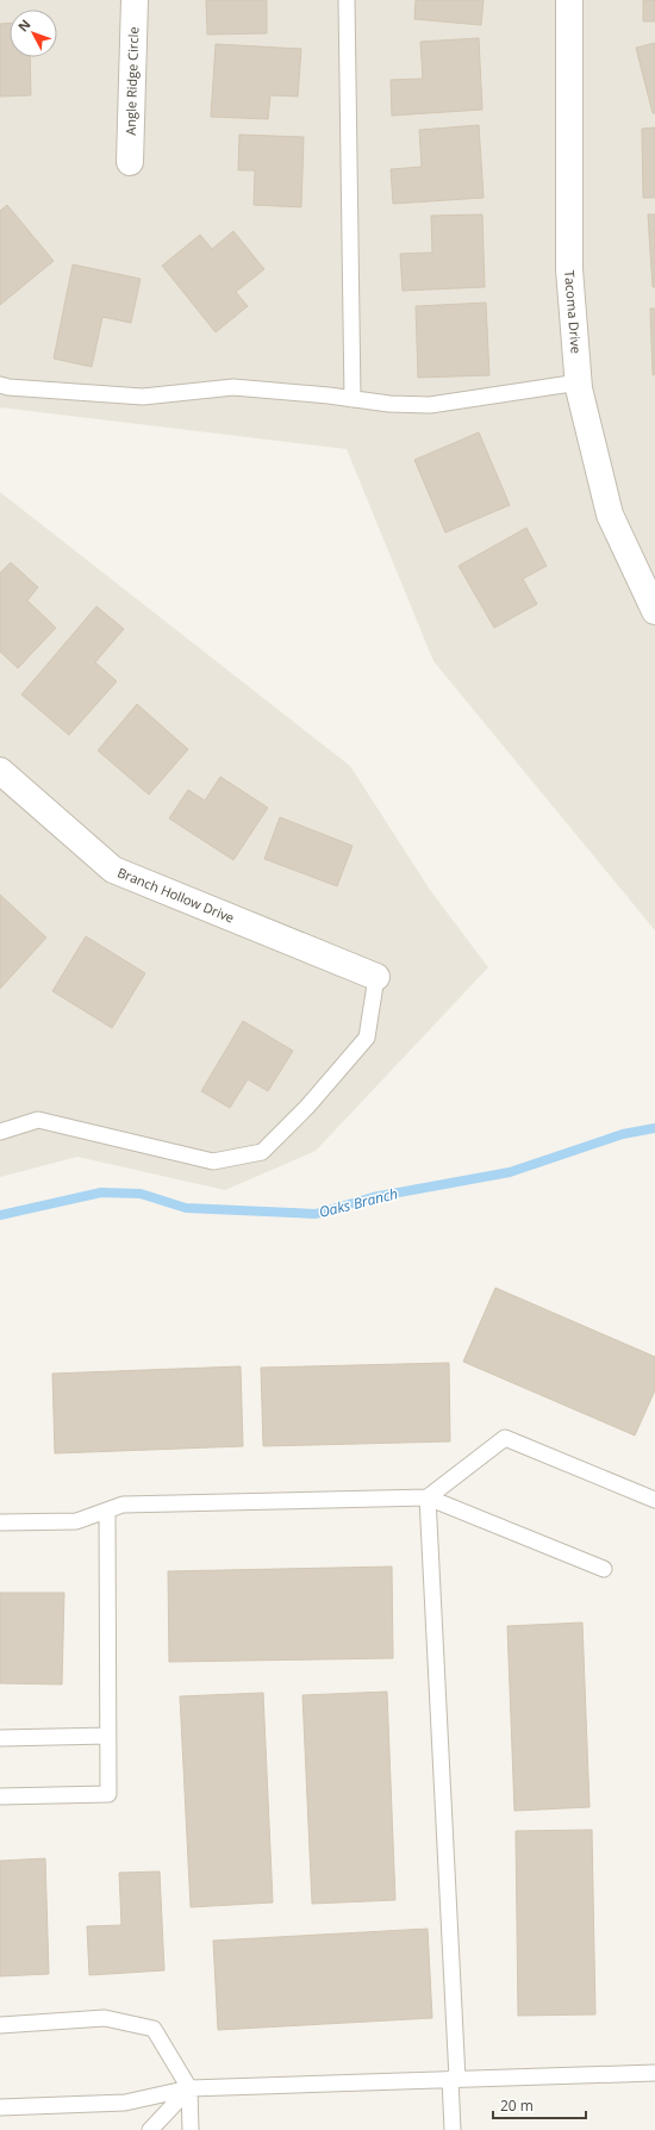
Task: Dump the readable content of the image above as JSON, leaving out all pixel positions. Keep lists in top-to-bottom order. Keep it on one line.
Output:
{"streets":{"street":["Angle Ridge Circle","Tacoma Drive","Branch Hollow Drive"]},"water":["Oaks Branch"],"scale_bar":"20 m","north":"top left"}
